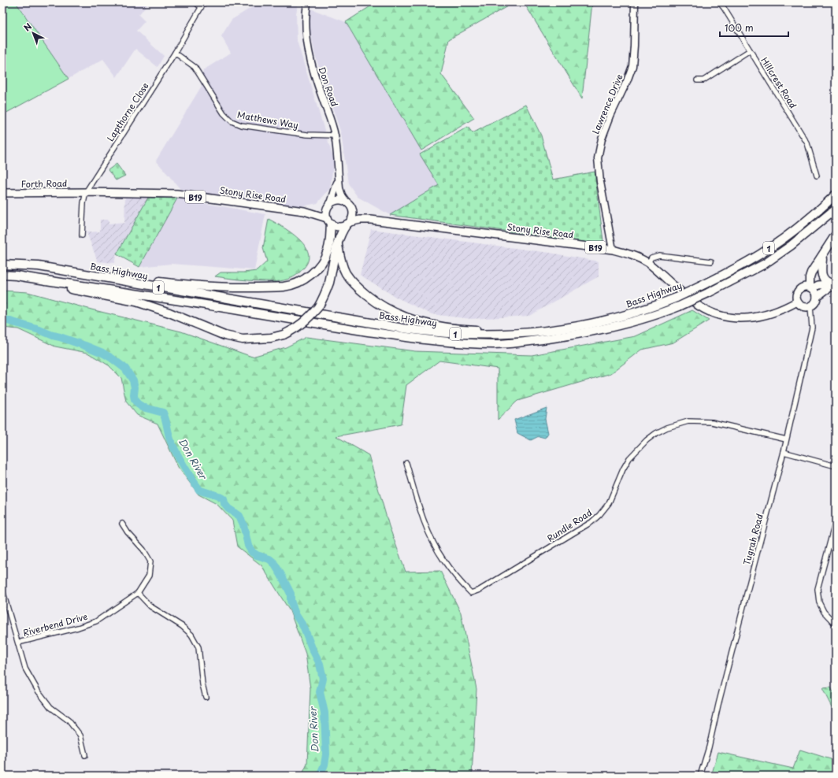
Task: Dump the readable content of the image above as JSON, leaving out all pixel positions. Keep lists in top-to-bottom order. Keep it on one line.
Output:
{"streets":{"highway":["1","Bass Highway"],"main road":["Forth Road","Stony Rise Road","B19"],"street":["Hillcrest Road","Don Road","Lawrence Drive","Lapthorne Close","Matthews Way","Rundle Road","Tugrah Road","Riverbend Drive"]},"crossings":[["Don Road","Matthews Way"],["Don Road","Stony Rise Road"],["Don Road","B19"],["Lawrence Drive","Stony Rise Road"],["Lapthorne Close","Matthews Way"],["Lapthorne Close","Forth Road"],["Lapthorne Close","Stony Rise Road"],["Forth Road","Stony Rise Road"],["Stony Rise Road","B19"],["Stony Rise Road","Tugrah Road"],["Rundle Road","Tugrah Road"]],"water":["Don River"],"scale_bar":"100 m","north":"top left"}
